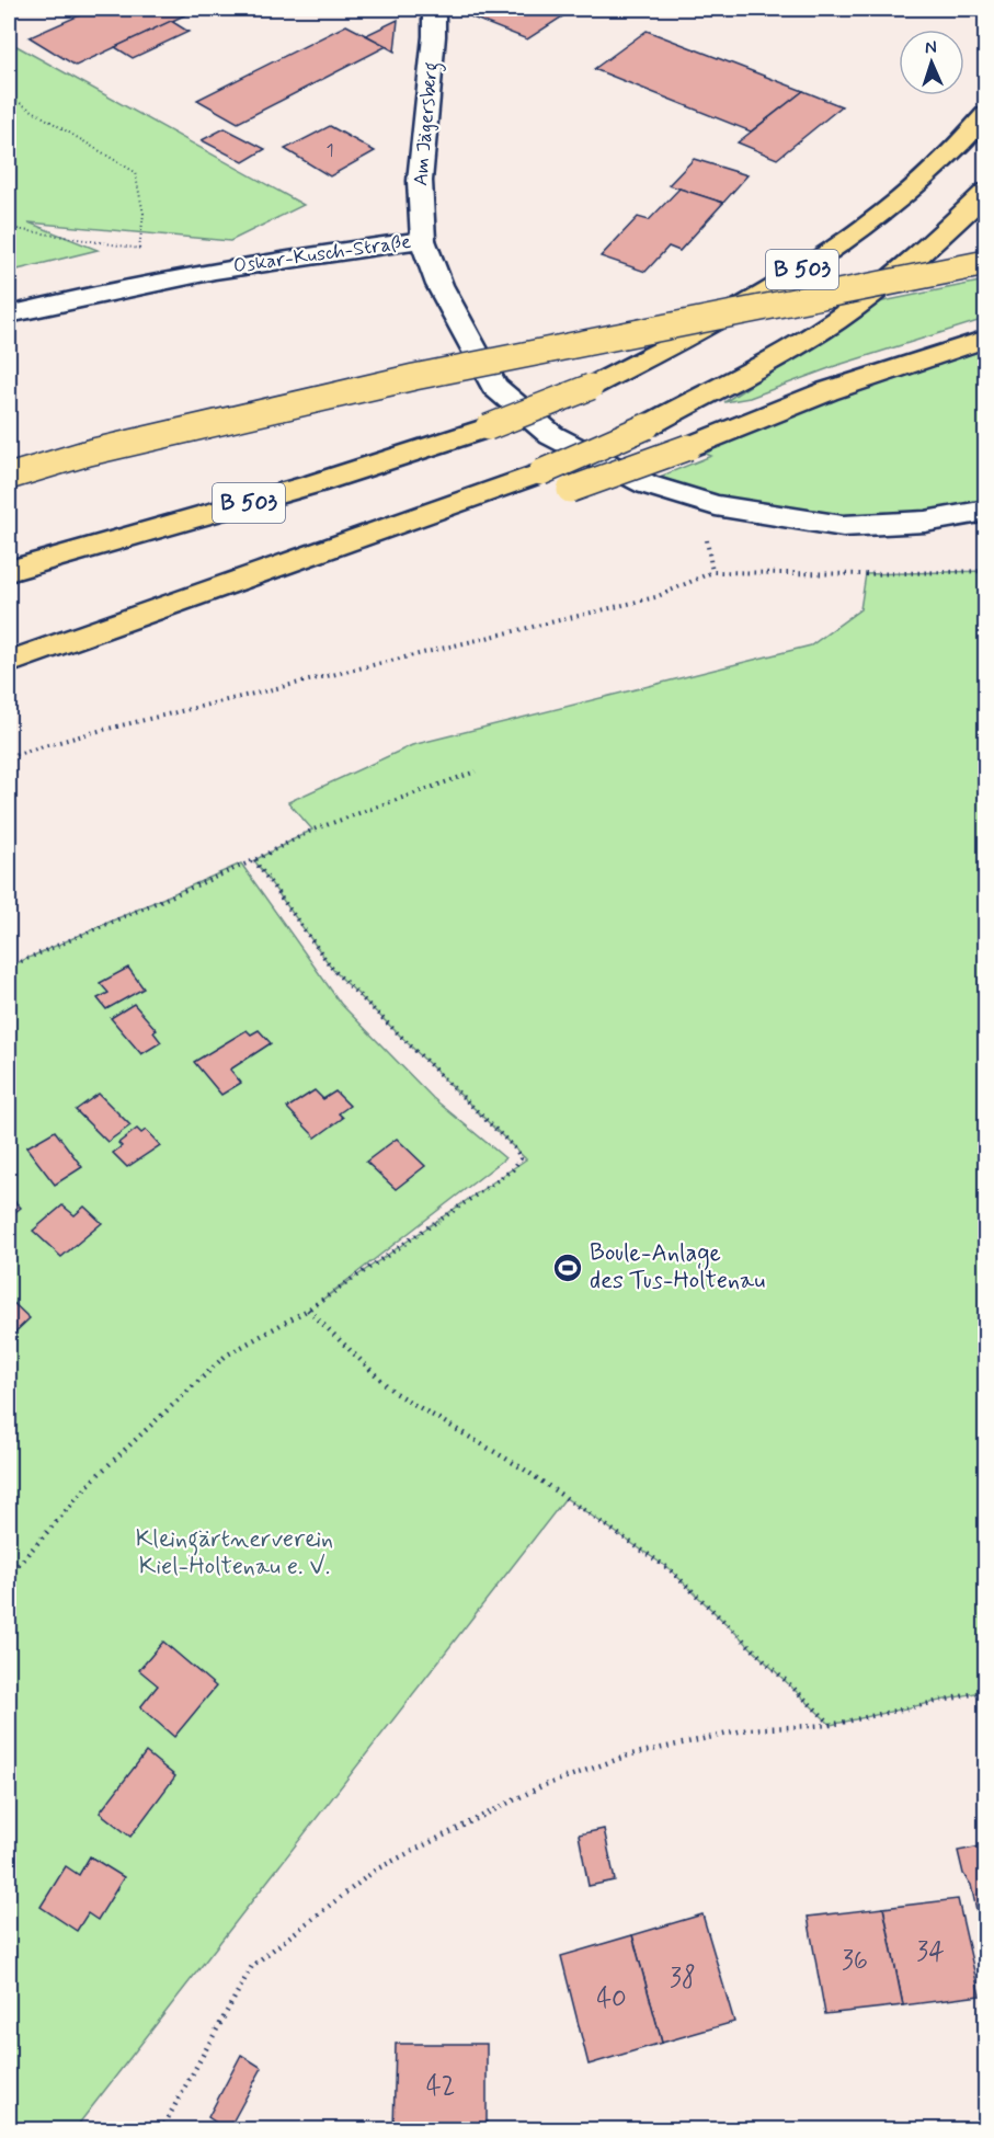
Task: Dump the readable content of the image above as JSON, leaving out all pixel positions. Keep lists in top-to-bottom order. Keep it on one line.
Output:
{"streets":{"highway":["B 503"],"street":["Am Jägersberg","Oskar-Kusch-Straße"]},"crossings":[["Am Jägersberg","Oskar-Kusch-Straße"]],"parks":["Kleingärtnerverein Kiel-Holtenau e. V."],"places":{"sports":["Boule-Anlage des Tus-Holtenau"]},"house_numbers":["1","34","36","38","40","42"],"north":"top"}
